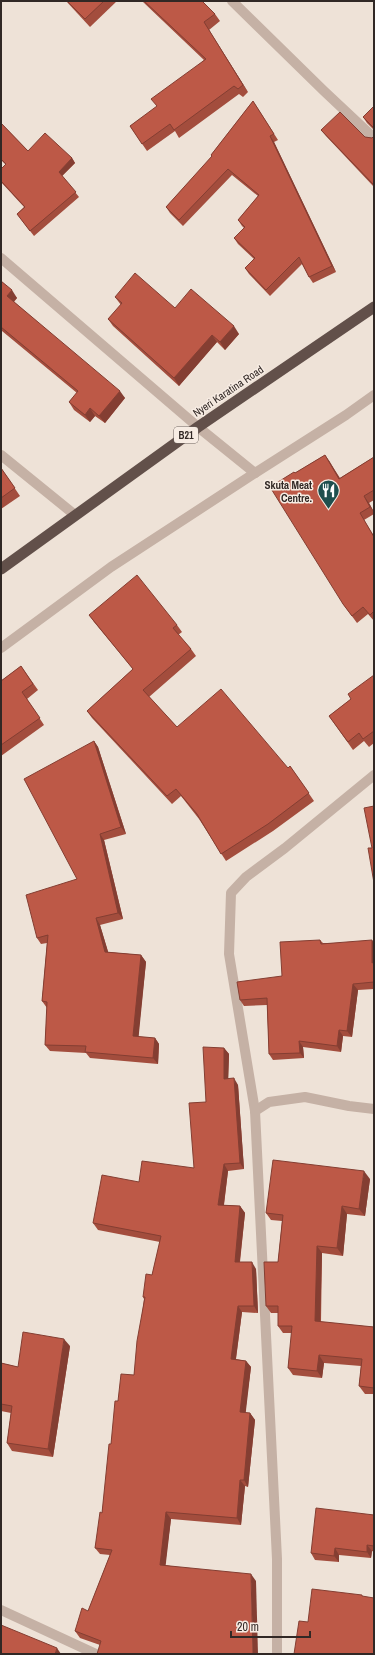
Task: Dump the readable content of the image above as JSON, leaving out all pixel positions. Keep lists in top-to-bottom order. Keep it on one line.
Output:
{"streets":{"highway":["Nyeri Karatina Road","B21"]},"places":{"restaurant":["Skuta Meat Centre."]},"scale_bar":"20 m"}
